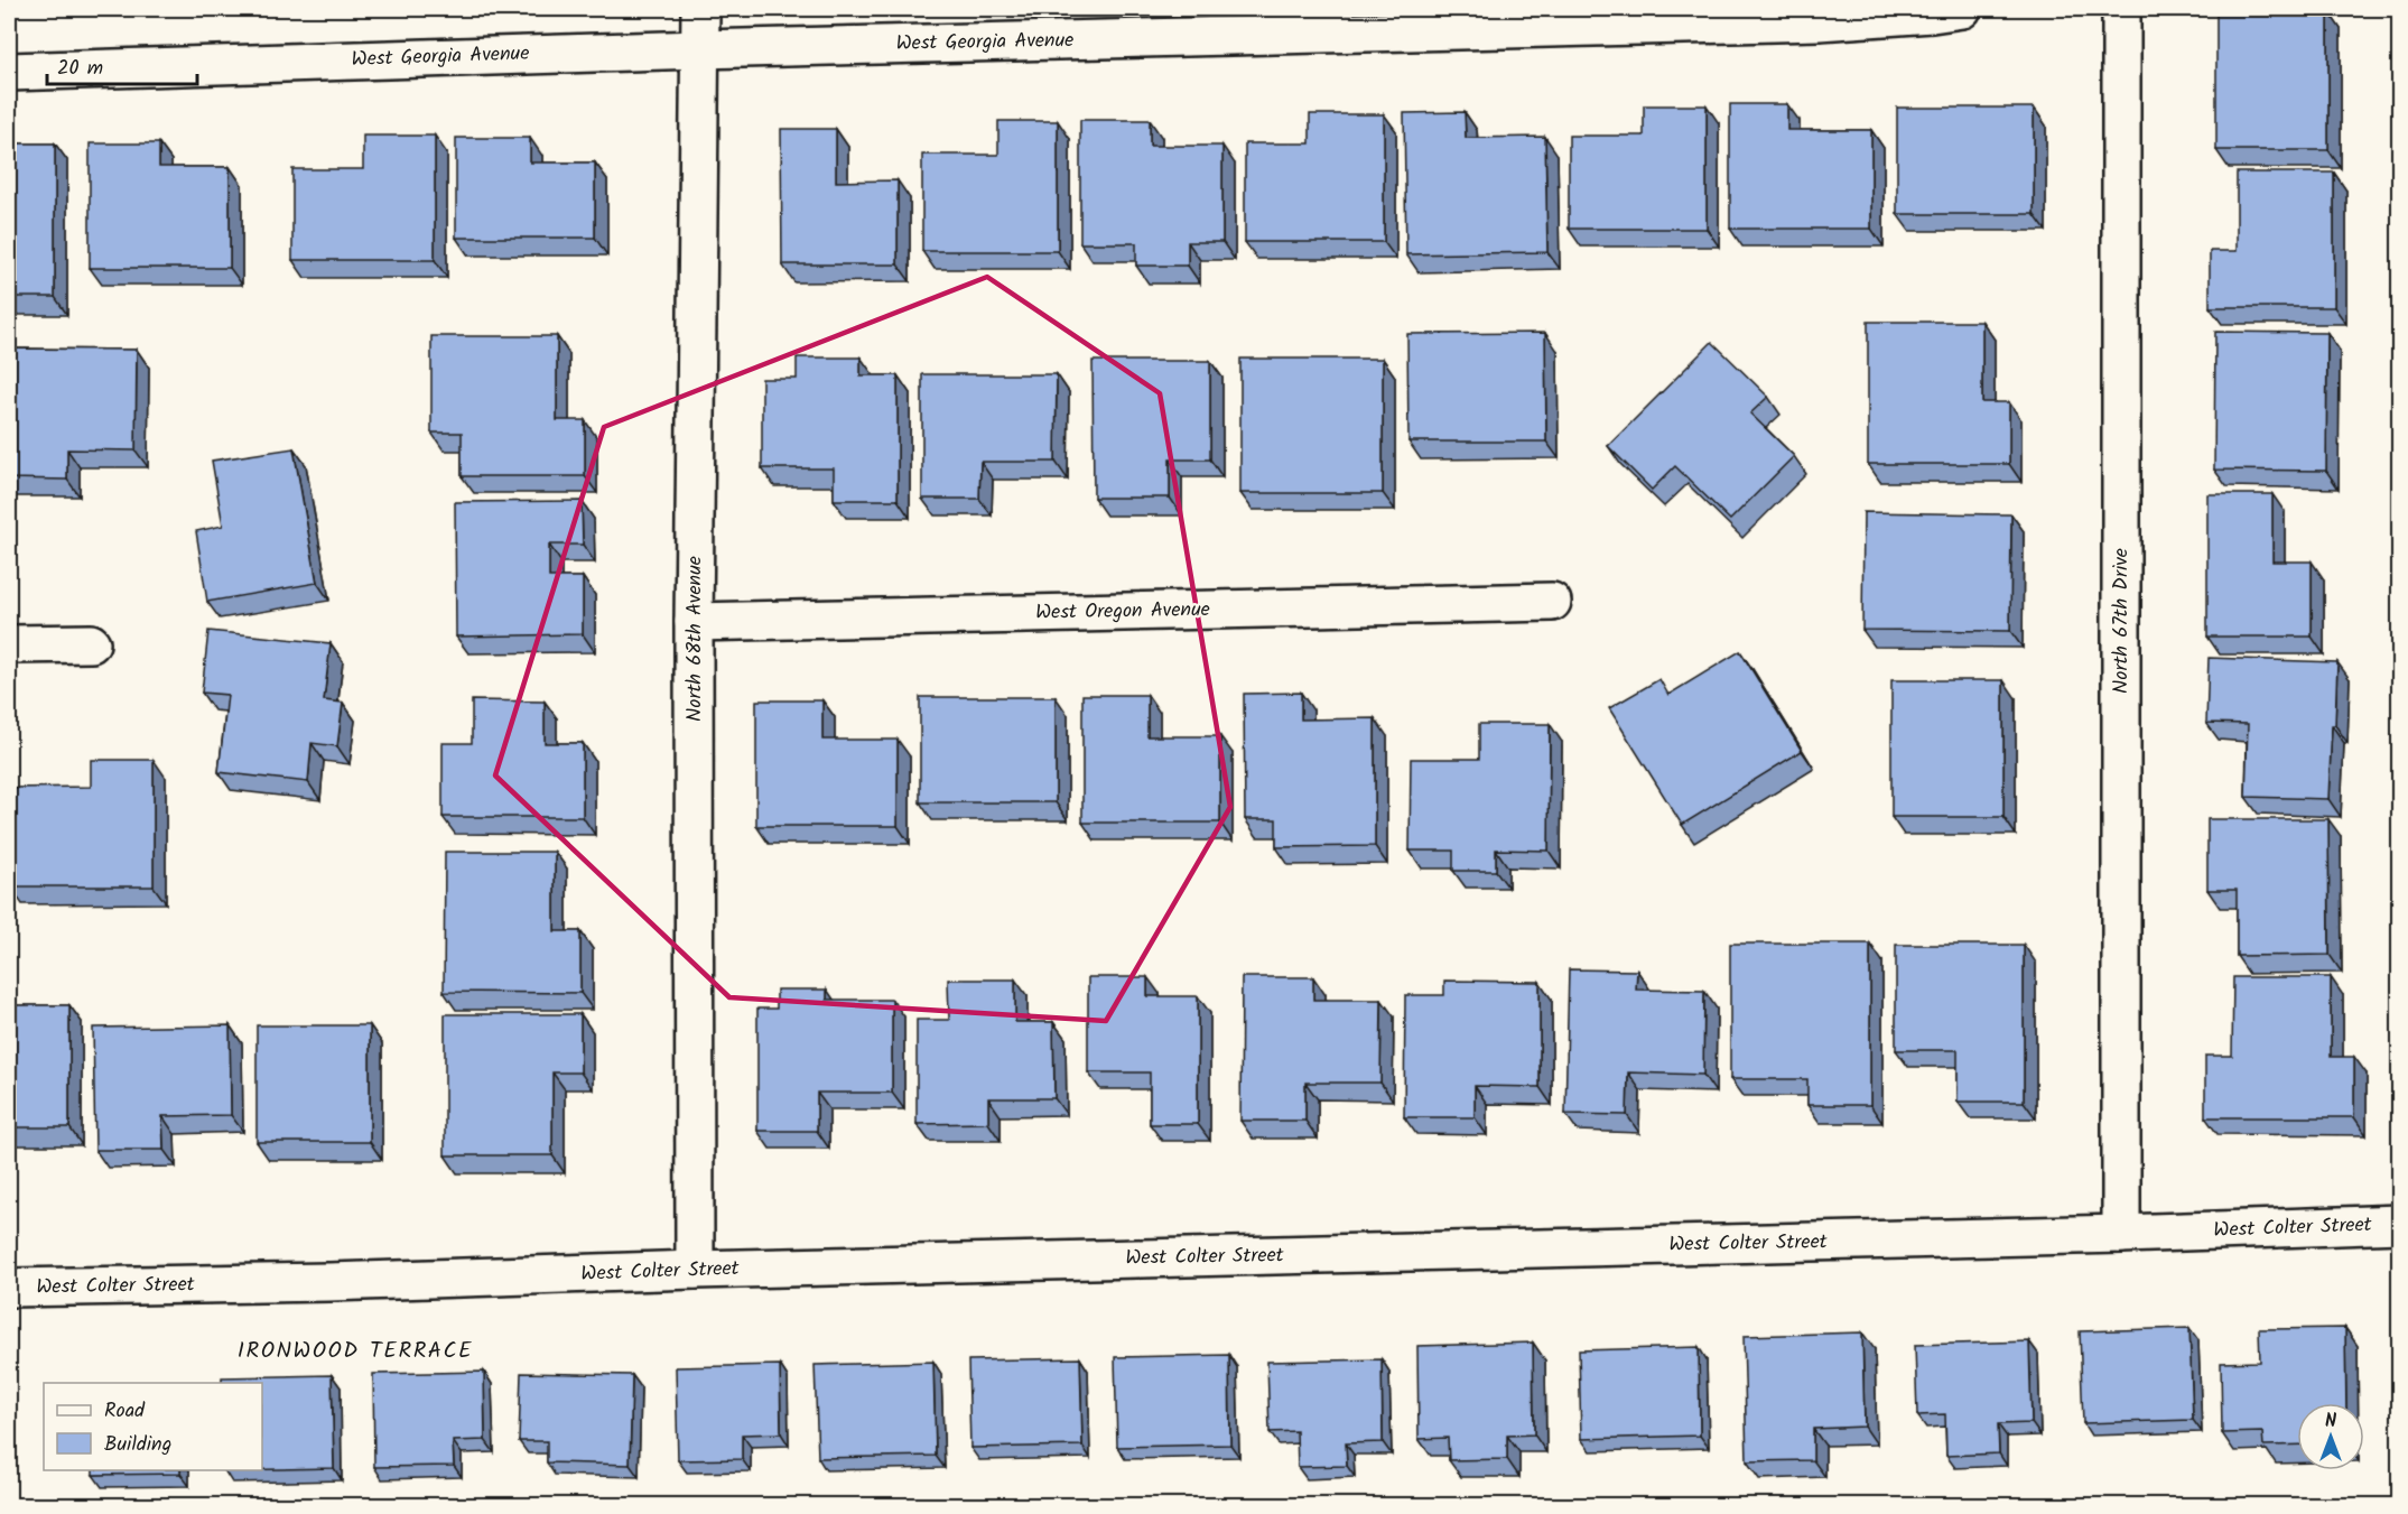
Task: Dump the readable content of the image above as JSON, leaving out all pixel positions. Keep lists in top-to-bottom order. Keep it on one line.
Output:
{"streets":{"street":["West Georgia Avenue","West Oregon Avenue","North 67th Drive","North 68th Avenue","West Colter Street"]},"crossings":[["West Georgia Avenue","North 68th Avenue"],["West Oregon Avenue","North 68th Avenue"],["North 67th Drive","West Colter Street"],["North 68th Avenue","West Colter Street"]],"districts":["IRONWOOD TERRACE"],"legend":["Road","Building"],"scale_bar":"20 m","north":"top"}
